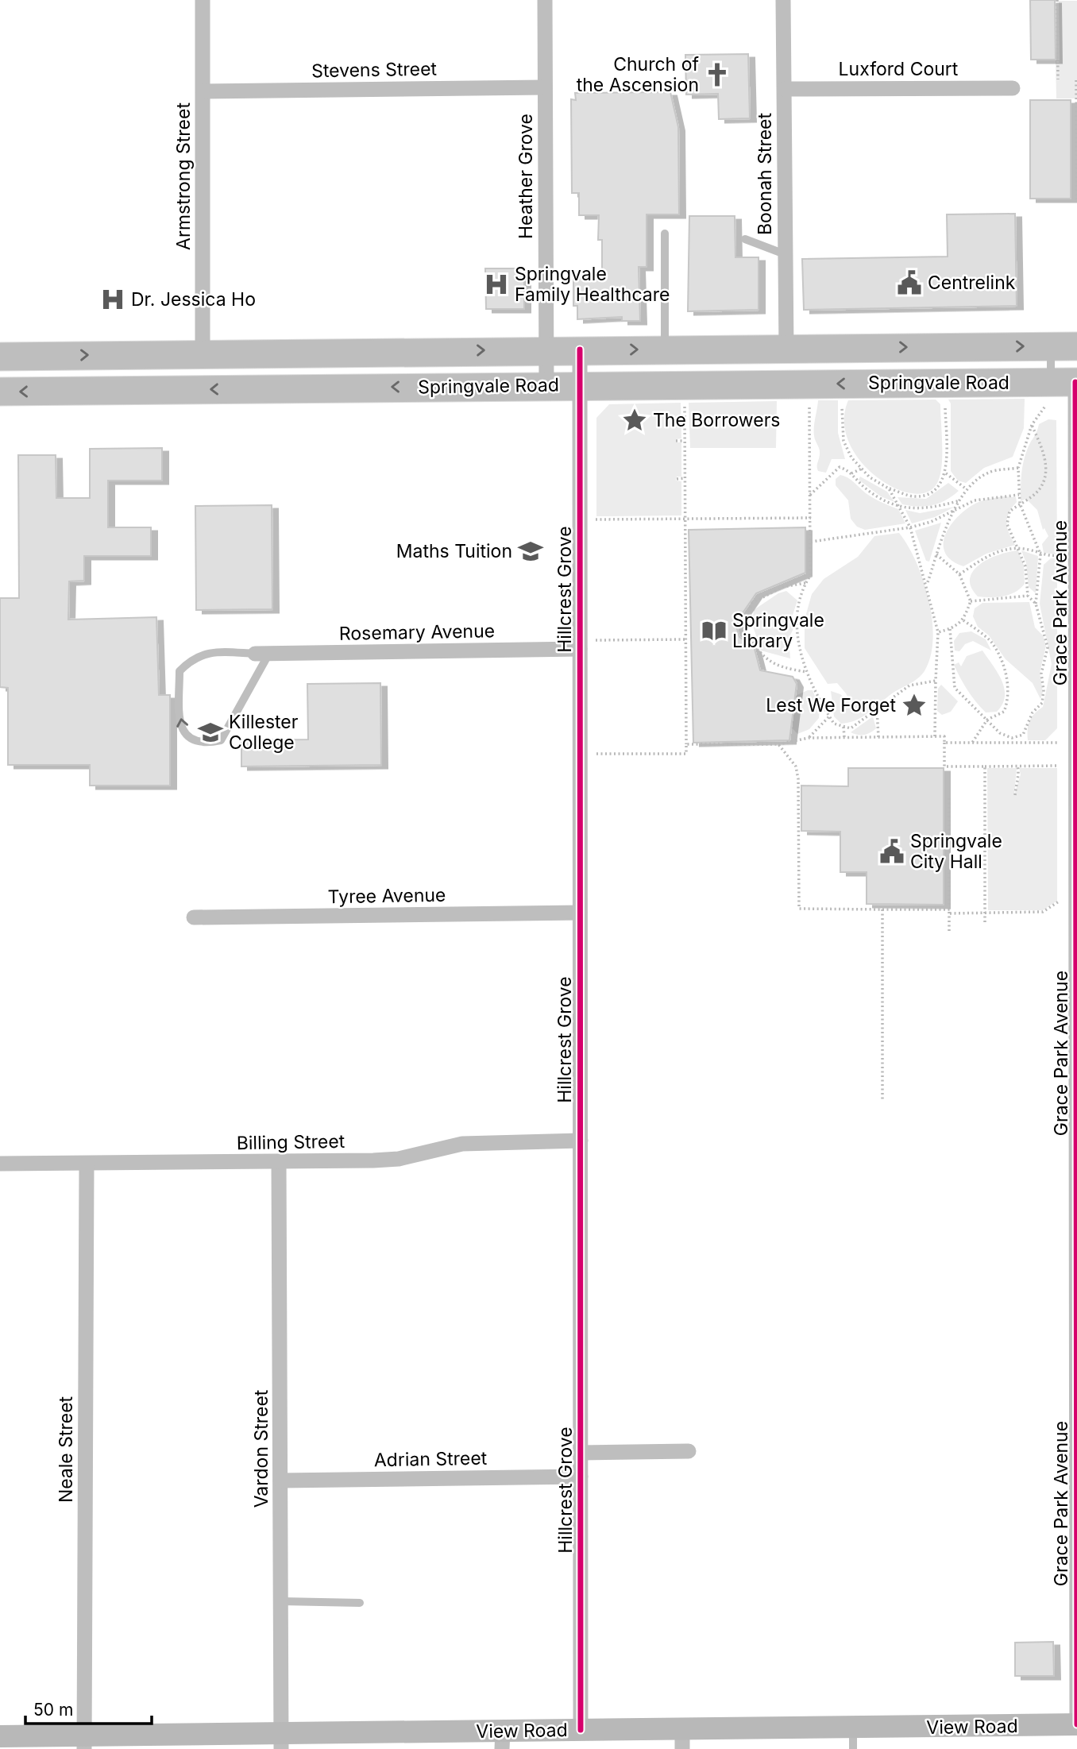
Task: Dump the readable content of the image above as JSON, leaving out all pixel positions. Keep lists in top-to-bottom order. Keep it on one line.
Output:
{"streets":{"highway":["Springvale Road"],"street":["Luxford Court","Stevens Street","Boonah Street","Armstrong Street","Heather Grove","Hillcrest Grove","Grace Park Avenue","Rosemary Avenue","Tyree Avenue","Billing Street","Vardon Street","Neale Street","Adrian Street","View Road"]},"crossings":[["Luxford Court","Boonah Street"],["Stevens Street","Armstrong Street"],["Stevens Street","Heather Grove"],["Boonah Street","Springvale Road"],["Armstrong Street","Springvale Road"],["Heather Grove","Springvale Road"],["Springvale Road","Hillcrest Grove"],["Springvale Road","Grace Park Avenue"],["Hillcrest Grove","Rosemary Avenue"],["Hillcrest Grove","Tyree Avenue"],["Hillcrest Grove","Billing Street"],["Hillcrest Grove","Adrian Street"],["Hillcrest Grove","View Road"],["Grace Park Avenue","View Road"],["Billing Street","Vardon Street"],["Billing Street","Neale Street"],["Vardon Street","Adrian Street"],["Vardon Street","View Road"],["Neale Street","View Road"]],"places":{"church":["Church of the Ascension"],"public building":["Centrelink","Springvale City Hall"],"hospital":["Springvale Family Healthcare","Dr. Jessica Ho"],"place":["The Borrowers","Lest We Forget"],"school or university":["Maths Tuition","Killester College"],"library":["Springvale Library"]},"scale_bar":"50 m"}
